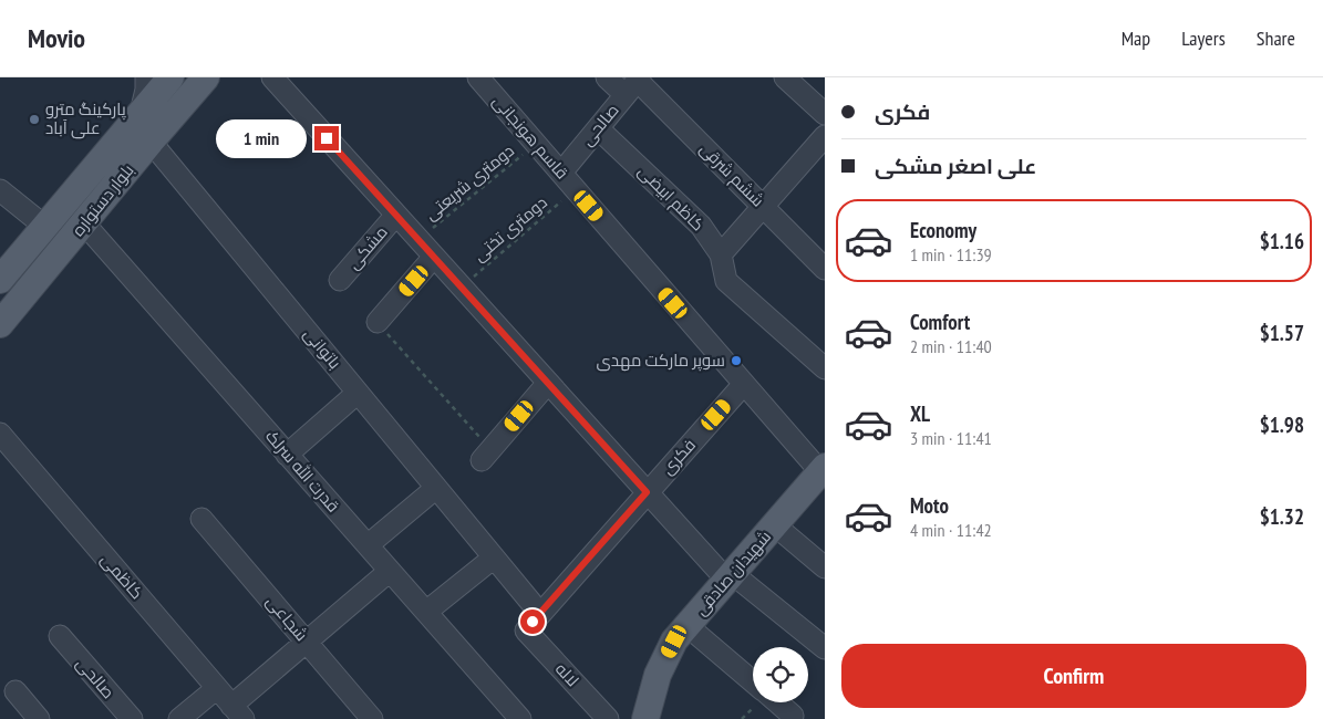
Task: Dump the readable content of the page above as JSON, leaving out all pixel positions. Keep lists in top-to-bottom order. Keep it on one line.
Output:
{"streets":{"main road":["بلوار دستواره","شهیدان صادقی"],"street":["صالحی","قاسم هونجانی","ششم شرقی","کاظم ابیضی","مشکی","باتوانی","فکری","قدرت الله سرلک","کاظمی","شجاعی","لاله"],"path":["دومتری شریعتی","دومتری تختی"]},"crossings":[["صالحی","قاسم هونجانی"],["صالحی","ششم شرقی"],["صالحی","کاظم ابیضی"],["قاسم هونجانی","دومتری شریعتی"],["قاسم هونجانی","دومتری تختی"],["قاسم هونجانی","فکری"],["قاسم هونجانی","شهیدان صادقی"],["بلوار دستواره","باتوانی"],["بلوار دستواره","قدرت الله سرلک"],["فکری","لاله"]],"places":["پارکینگ مترو علی آباد","سوپر مارکت مهدی"],"page":{"header":"Movio","nav":["Map","Layers","Share"],"banner":["فکری","علی اصغر مشکی"],"bubble":"1 min","list":[{"name":"Economy","note":"1 min · 11:39","value":"$1.16"},{"name":"Comfort","note":"2 min · 11:40","value":"$1.57"},{"name":"XL","note":"3 min · 11:41","value":"$1.98"},{"name":"Moto","note":"4 min · 11:42","value":"$1.32"}],"buttons":"Confirm"}}
